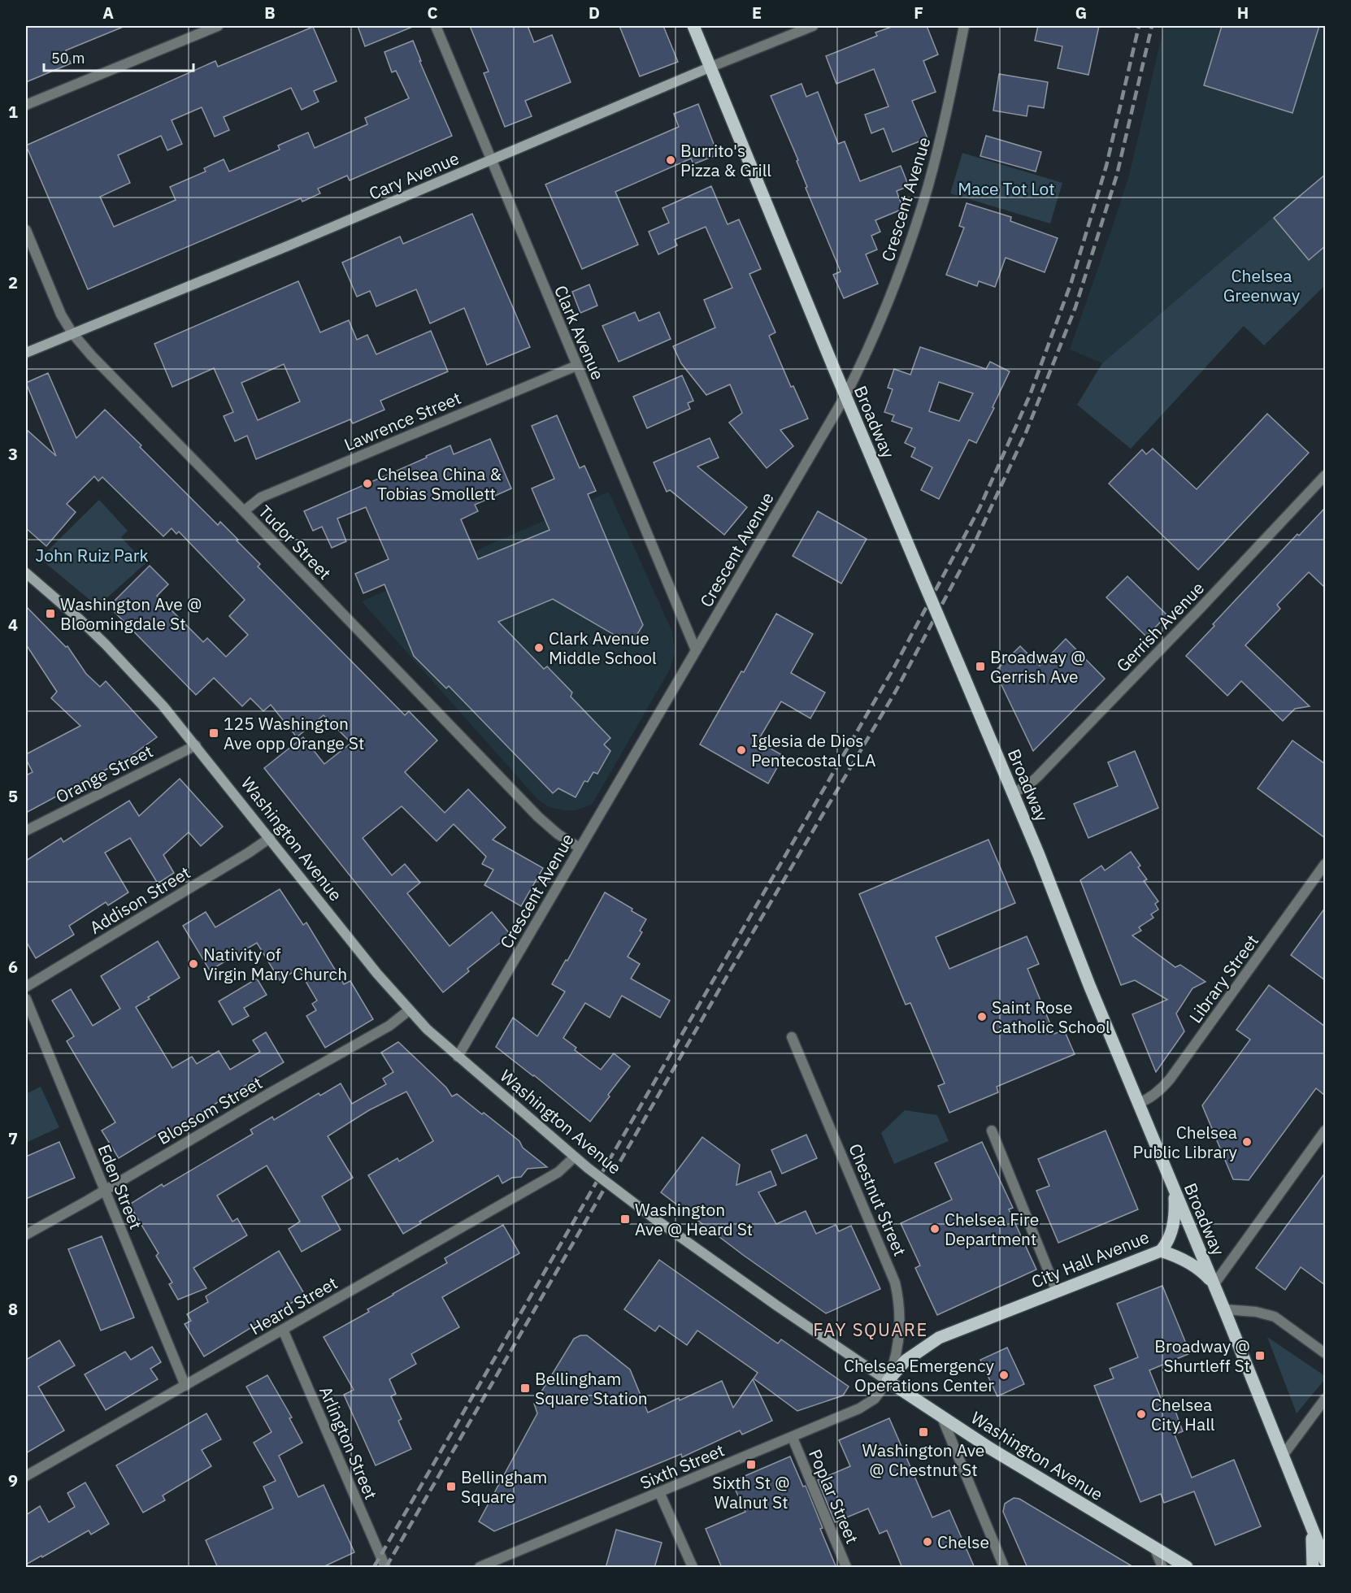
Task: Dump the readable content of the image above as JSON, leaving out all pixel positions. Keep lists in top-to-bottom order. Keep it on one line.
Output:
{"streets":{"main road":["Cary Avenue","Broadway","Washington Avenue","City Hall Avenue"],"street":["Crescent Avenue","Clark Avenue","Lawrence Street","Tudor Street","Gerrish Avenue","Orange Street","Addison Street","Library Street","Blossom Street","Eden Street","Chestnut Street","Heard Street","Arlington Street","Sixth Street","Poplar Street"]},"crossings":[["Cary Avenue","Clark Avenue"],["Cary Avenue","Broadway"],["Cary Avenue","Tudor Street"],["Crescent Avenue","Clark Avenue"],["Crescent Avenue","Broadway"],["Crescent Avenue","Tudor Street"],["Crescent Avenue","Washington Avenue"],["Clark Avenue","Lawrence Street"],["Lawrence Street","Tudor Street"],["Broadway","Gerrish Avenue"],["Broadway","Library Street"],["Broadway","City Hall Avenue"],["Orange Street","Washington Avenue"],["Washington Avenue","Addison Street"],["Washington Avenue","Blossom Street"],["Washington Avenue","Chestnut Street"],["Washington Avenue","City Hall Avenue"],["Washington Avenue","Heard Street"],["Washington Avenue","Sixth Street"],["Blossom Street","Eden Street"],["Eden Street","Heard Street"],["Chestnut Street","City Hall Avenue"],["Chestnut Street","Sixth Street"],["City Hall Avenue","Sixth Street"],["Heard Street","Arlington Street"],["Sixth Street","Poplar Street"]],"districts":["FAY SQUARE"],"parks":["Mace Tot Lot","Chelsea Greenway","John Ruiz Park"],"places":{"other":["Burrito's Pizza & Grill","Chelsea China & Tobias Smollett","Clark Avenue Middle School","Iglesia de Dios Pentecostal CLA","Nativity of Virgin Mary Church","Saint Rose Catholic School","Chelsea Public Library","Chelsea Fire Department","Chelsea Emergency Operations Center","Chelsea City Hall","Chelse"],"transit":["Washington Ave @ Bloomingdale St","Broadway @ Gerrish Ave","125 Washington Ave opp Orange St","Washington Ave @ Heard St","Broadway @ Shurtleff St","Bellingham Square Station","Washington Ave @ Chestnut St","Sixth St @ Walnut St","Bellingham Square"]},"scale_bar":"50 m","grid":{"columns":["A","B","C","D","E","F","G","H"],"rows":["1","2","3","4","5","6","7","8","9"]}}
